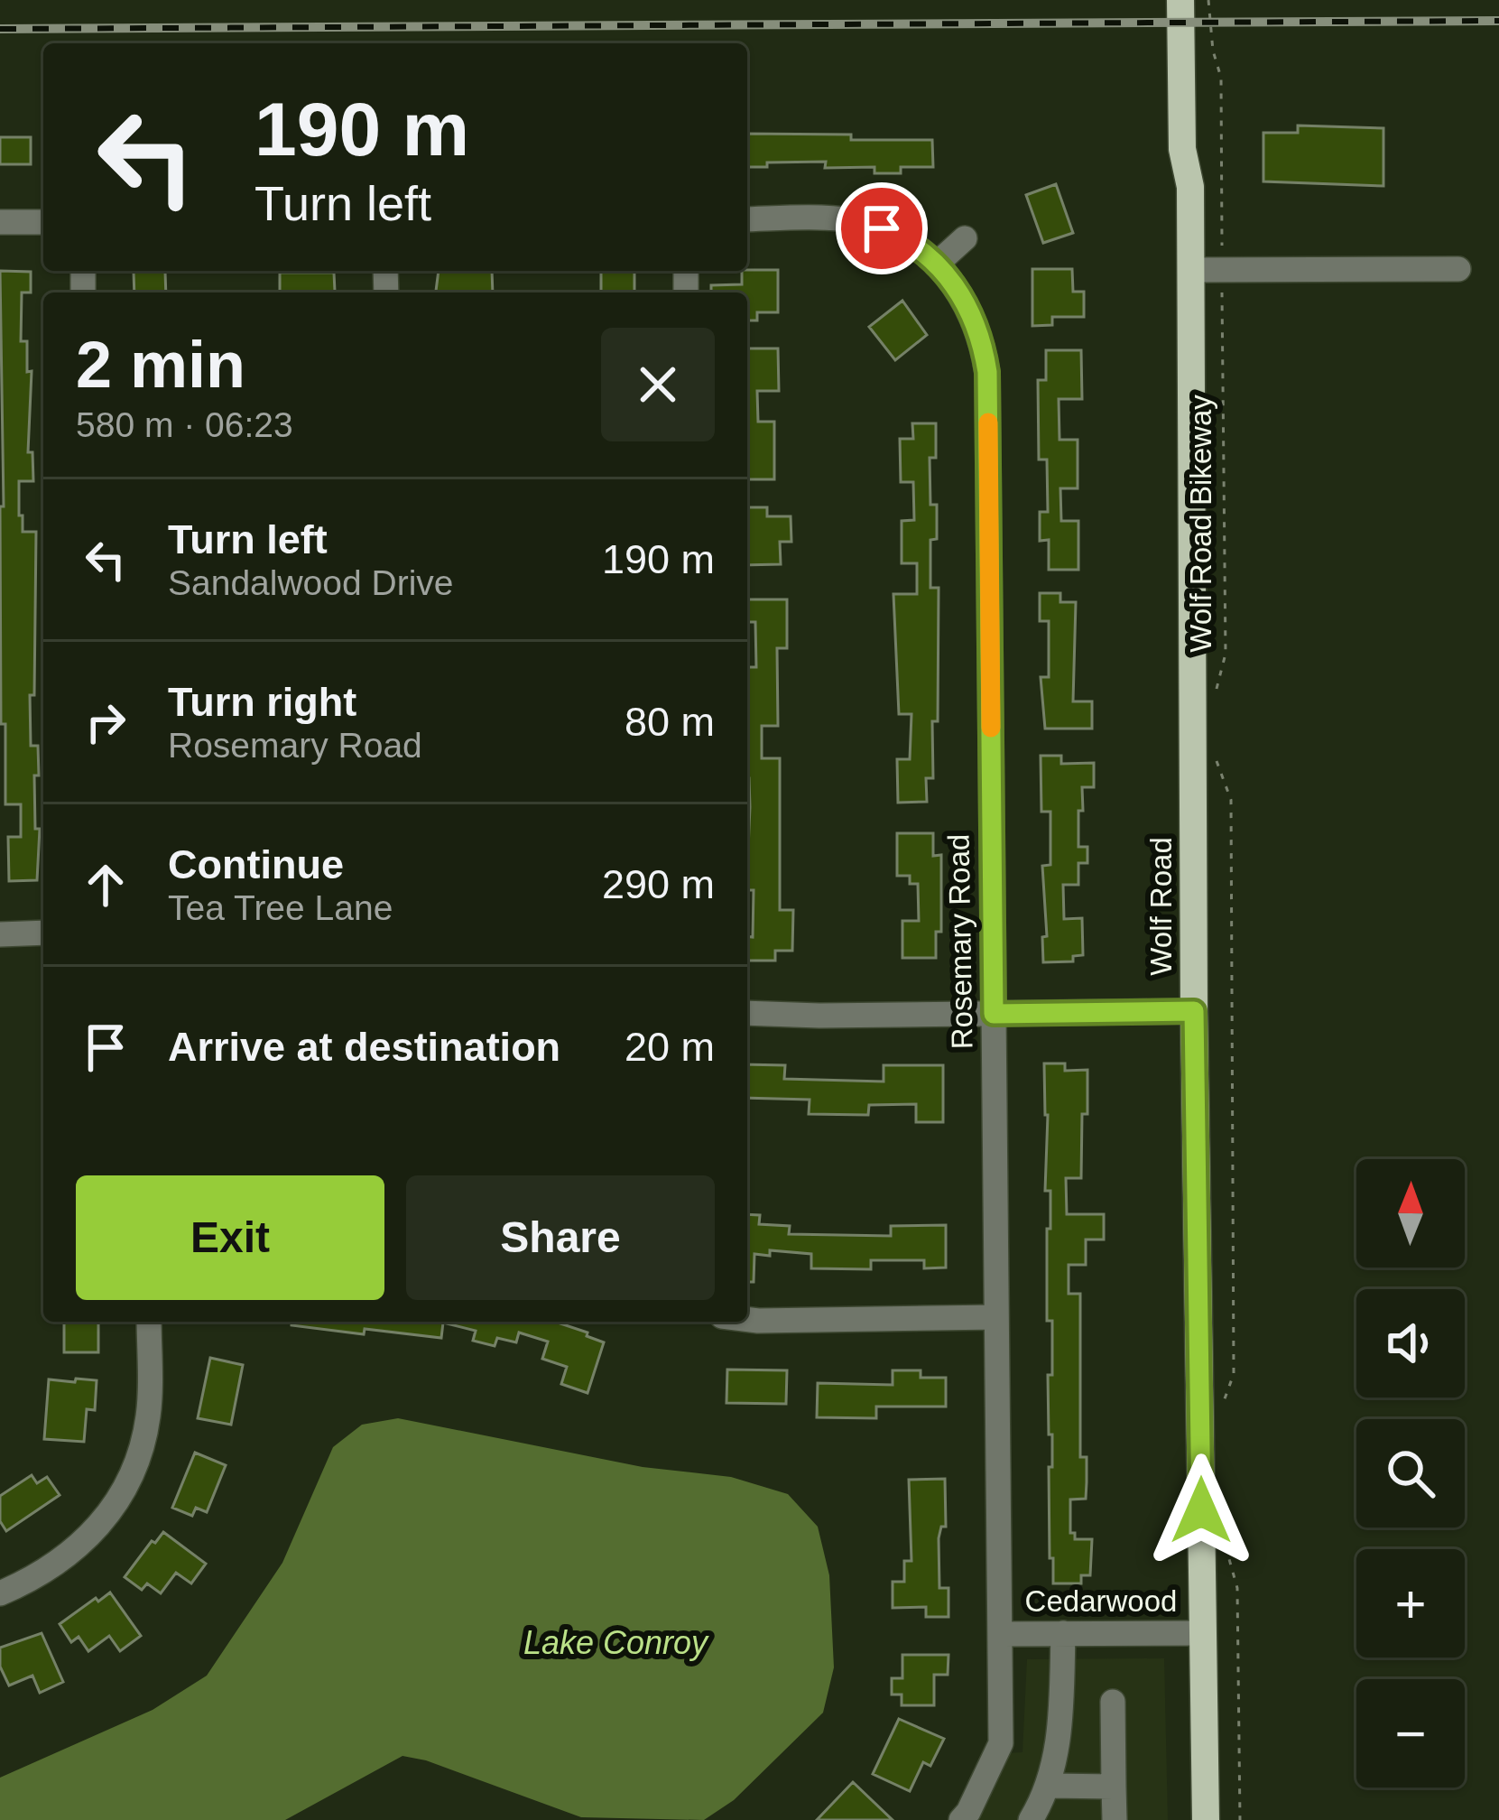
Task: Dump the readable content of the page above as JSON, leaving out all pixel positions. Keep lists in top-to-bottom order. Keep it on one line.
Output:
{"streets":{"main road":["Wolf Road"],"street":["Rosemary Road","Cedarwood"],"path":["Wolf Road Bikeway"]},"crossings":[["Wolf Road","Cedarwood"],["Rosemary Road","Cedarwood"]],"water":["Lake Conroy"],"north":"top","page":{"turn":["190 m","Turn left"],"heading":["2 min","580 m · 06:23"],"list":[{"name":"Turn left","note":"Sandalwood Drive","value":"190 m"},{"name":"Turn right","note":"Rosemary Road","value":"80 m"},{"name":"Continue","note":"Tea Tree Lane","value":"290 m"},{"name":"Arrive at destination","value":"20 m"}],"buttons":["Exit","Share"],"map_buttons":["+","−"]}}
